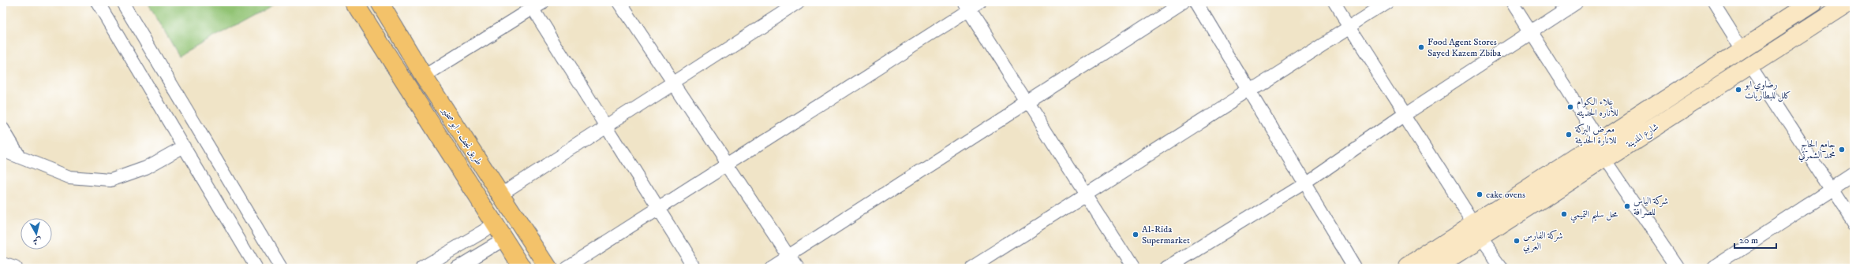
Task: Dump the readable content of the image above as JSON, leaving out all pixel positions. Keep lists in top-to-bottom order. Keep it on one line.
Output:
{"streets":{"highway":["طريق نجف - ابو صخير"],"main road":["شارع المدينة"]},"places":["Food Agent Stores Sayed Kazem Zbiba","رضاوي ابو كلل للبطاريات","علاء الكوام للأناره الحديثه","معرض البركة للانارة الحديثة","جامع الحاج محمد الشمرتي","cake ovens","شركة الياس للصرافة","محل سليم التميمي","Al-Rida Supermarket","شركة الفارس العربي"],"scale_bar":"20 m","north":"bottom"}
